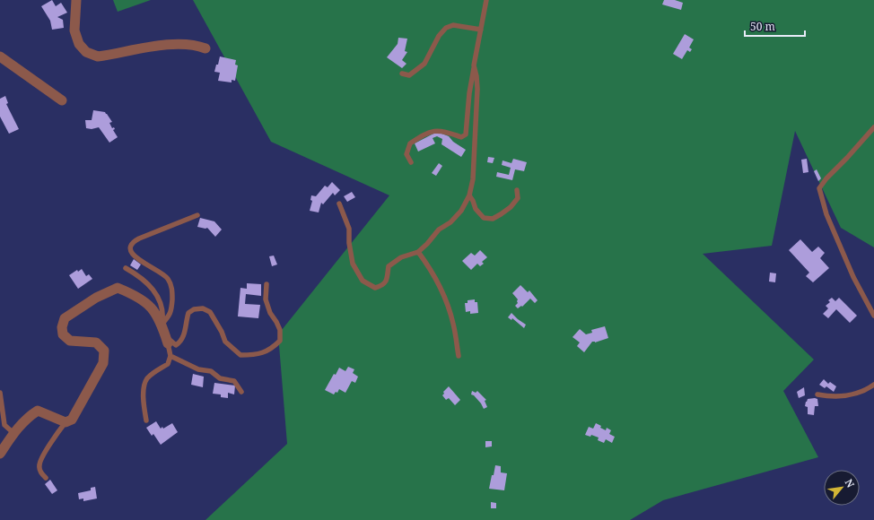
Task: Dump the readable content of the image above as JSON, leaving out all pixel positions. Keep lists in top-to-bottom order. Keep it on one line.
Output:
{"scale_bar":"50 m","north":"top right"}
